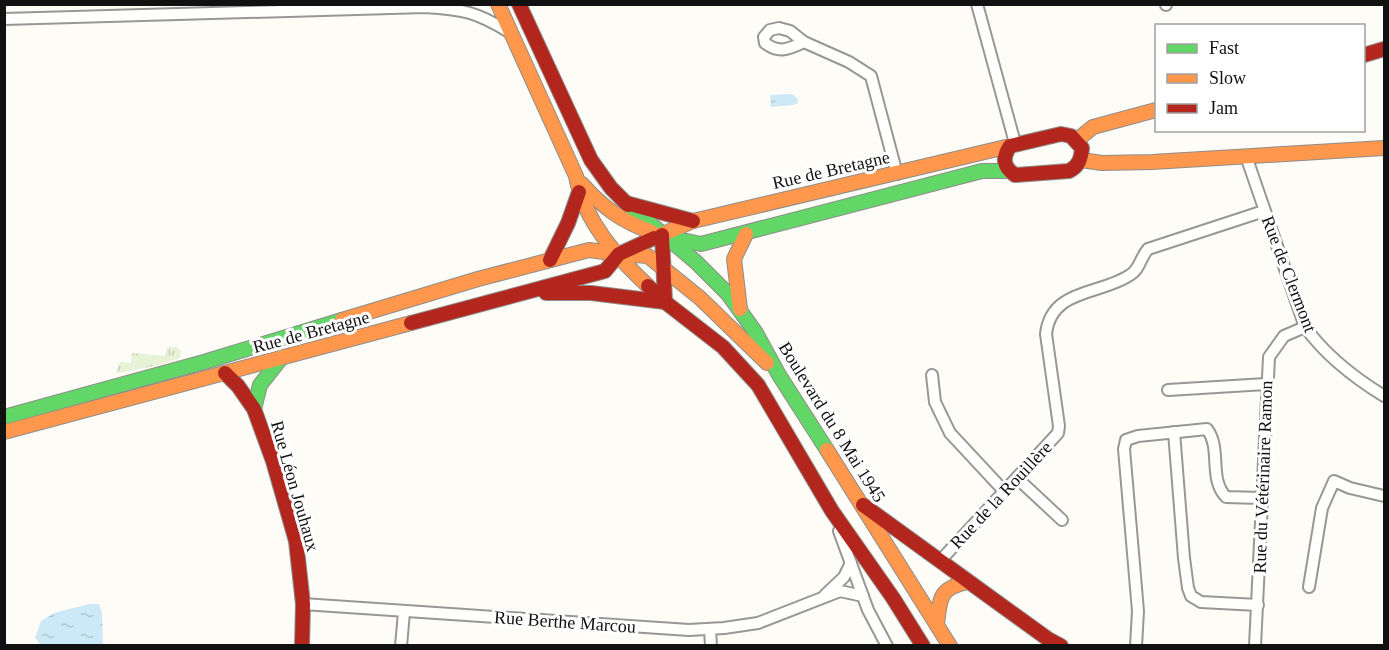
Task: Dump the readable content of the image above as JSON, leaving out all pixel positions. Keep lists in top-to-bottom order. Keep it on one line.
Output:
{"streets":{"main road":["Rue de Bretagne","Boulevard du 8 Mai 1945","Rue Léon Jouhaux"],"street":["Rue de Clermont","Rue du Vétérinaire Ramon","Rue de la Rouillère","Rue Berthe Marcou"]},"crossings":[["Rue de Bretagne","Boulevard du 8 Mai 1945"],["Rue de Bretagne","Rue Léon Jouhaux"],["Rue de Clermont","Rue du Vétérinaire Ramon"],["Rue de Clermont","Rue de la Rouillère"],["Rue Léon Jouhaux","Rue Berthe Marcou"]],"legend":["Fast","Slow","Jam"]}
